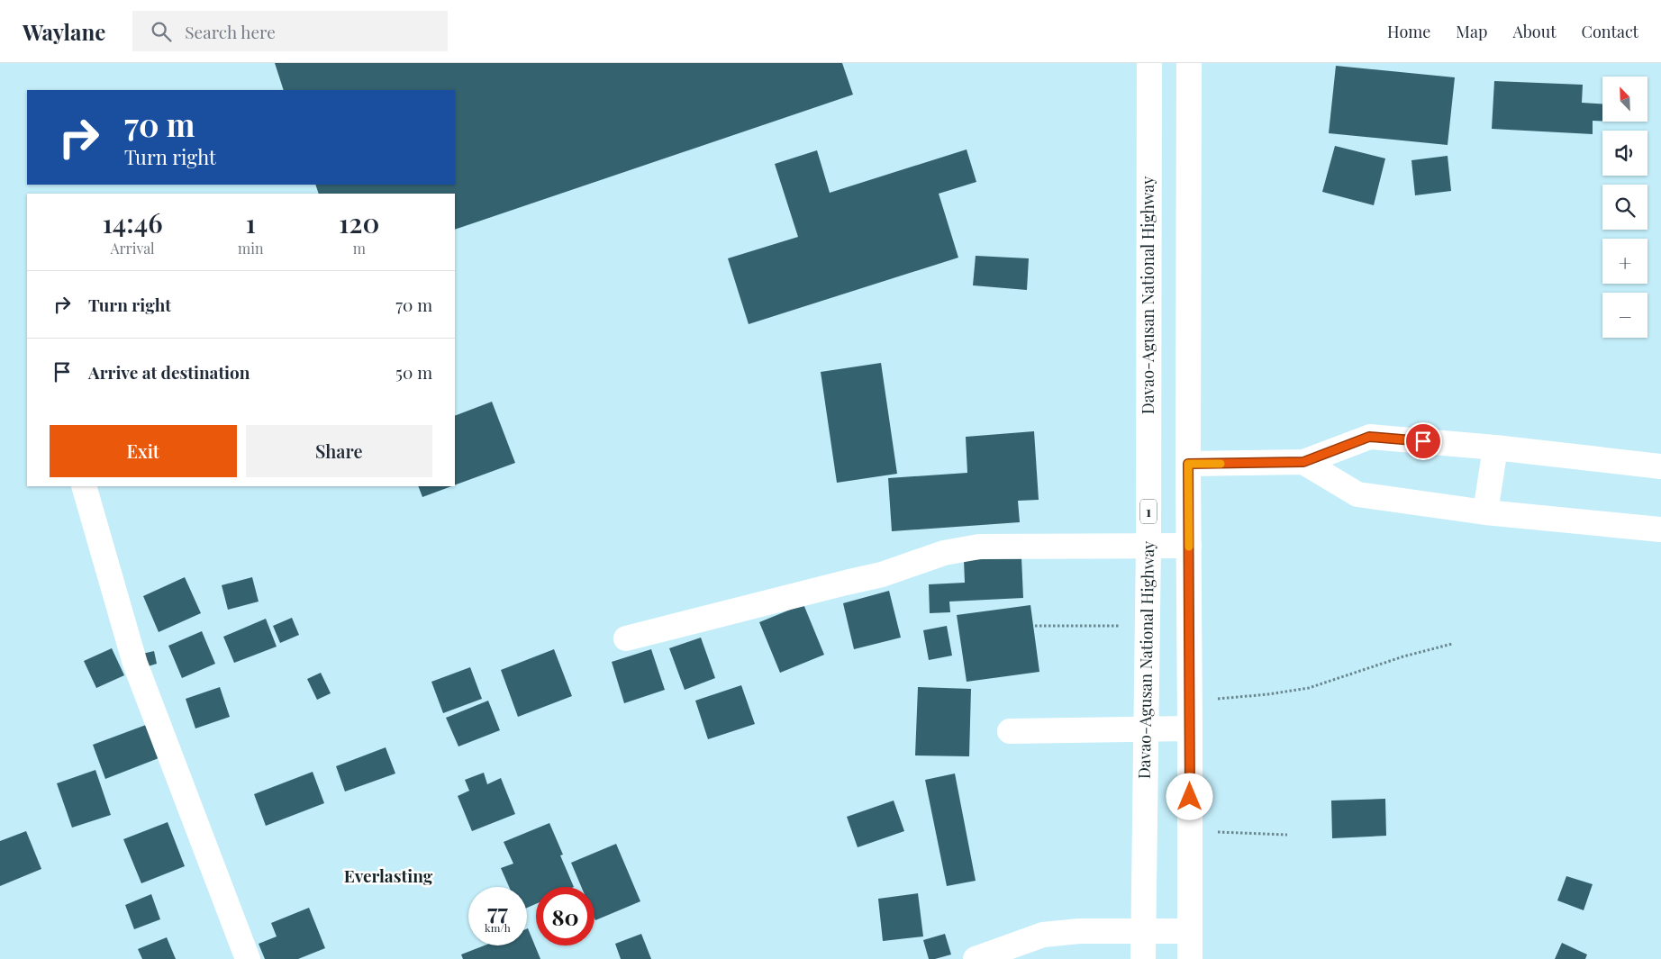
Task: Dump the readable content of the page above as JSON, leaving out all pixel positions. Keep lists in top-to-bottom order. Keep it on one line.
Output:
{"streets":{"main road":["Davao-Agusan National Highway","1"]},"districts":["Everlasting"],"north":"top left","page":{"header":"Waylane","search":"Search here","nav":["Home","Map","About","Contact"],"map_buttons":["+","−"],"turn":["70 m","Turn right"],"eta":["14:46","Arrival","1","min","120","m"],"list":[{"name":"Turn right","value":"70 m"},{"name":"Arrive at destination","value":"50 m"}],"buttons":["Exit","Share"],"speed":"77 km/h","limit":"80"}}
